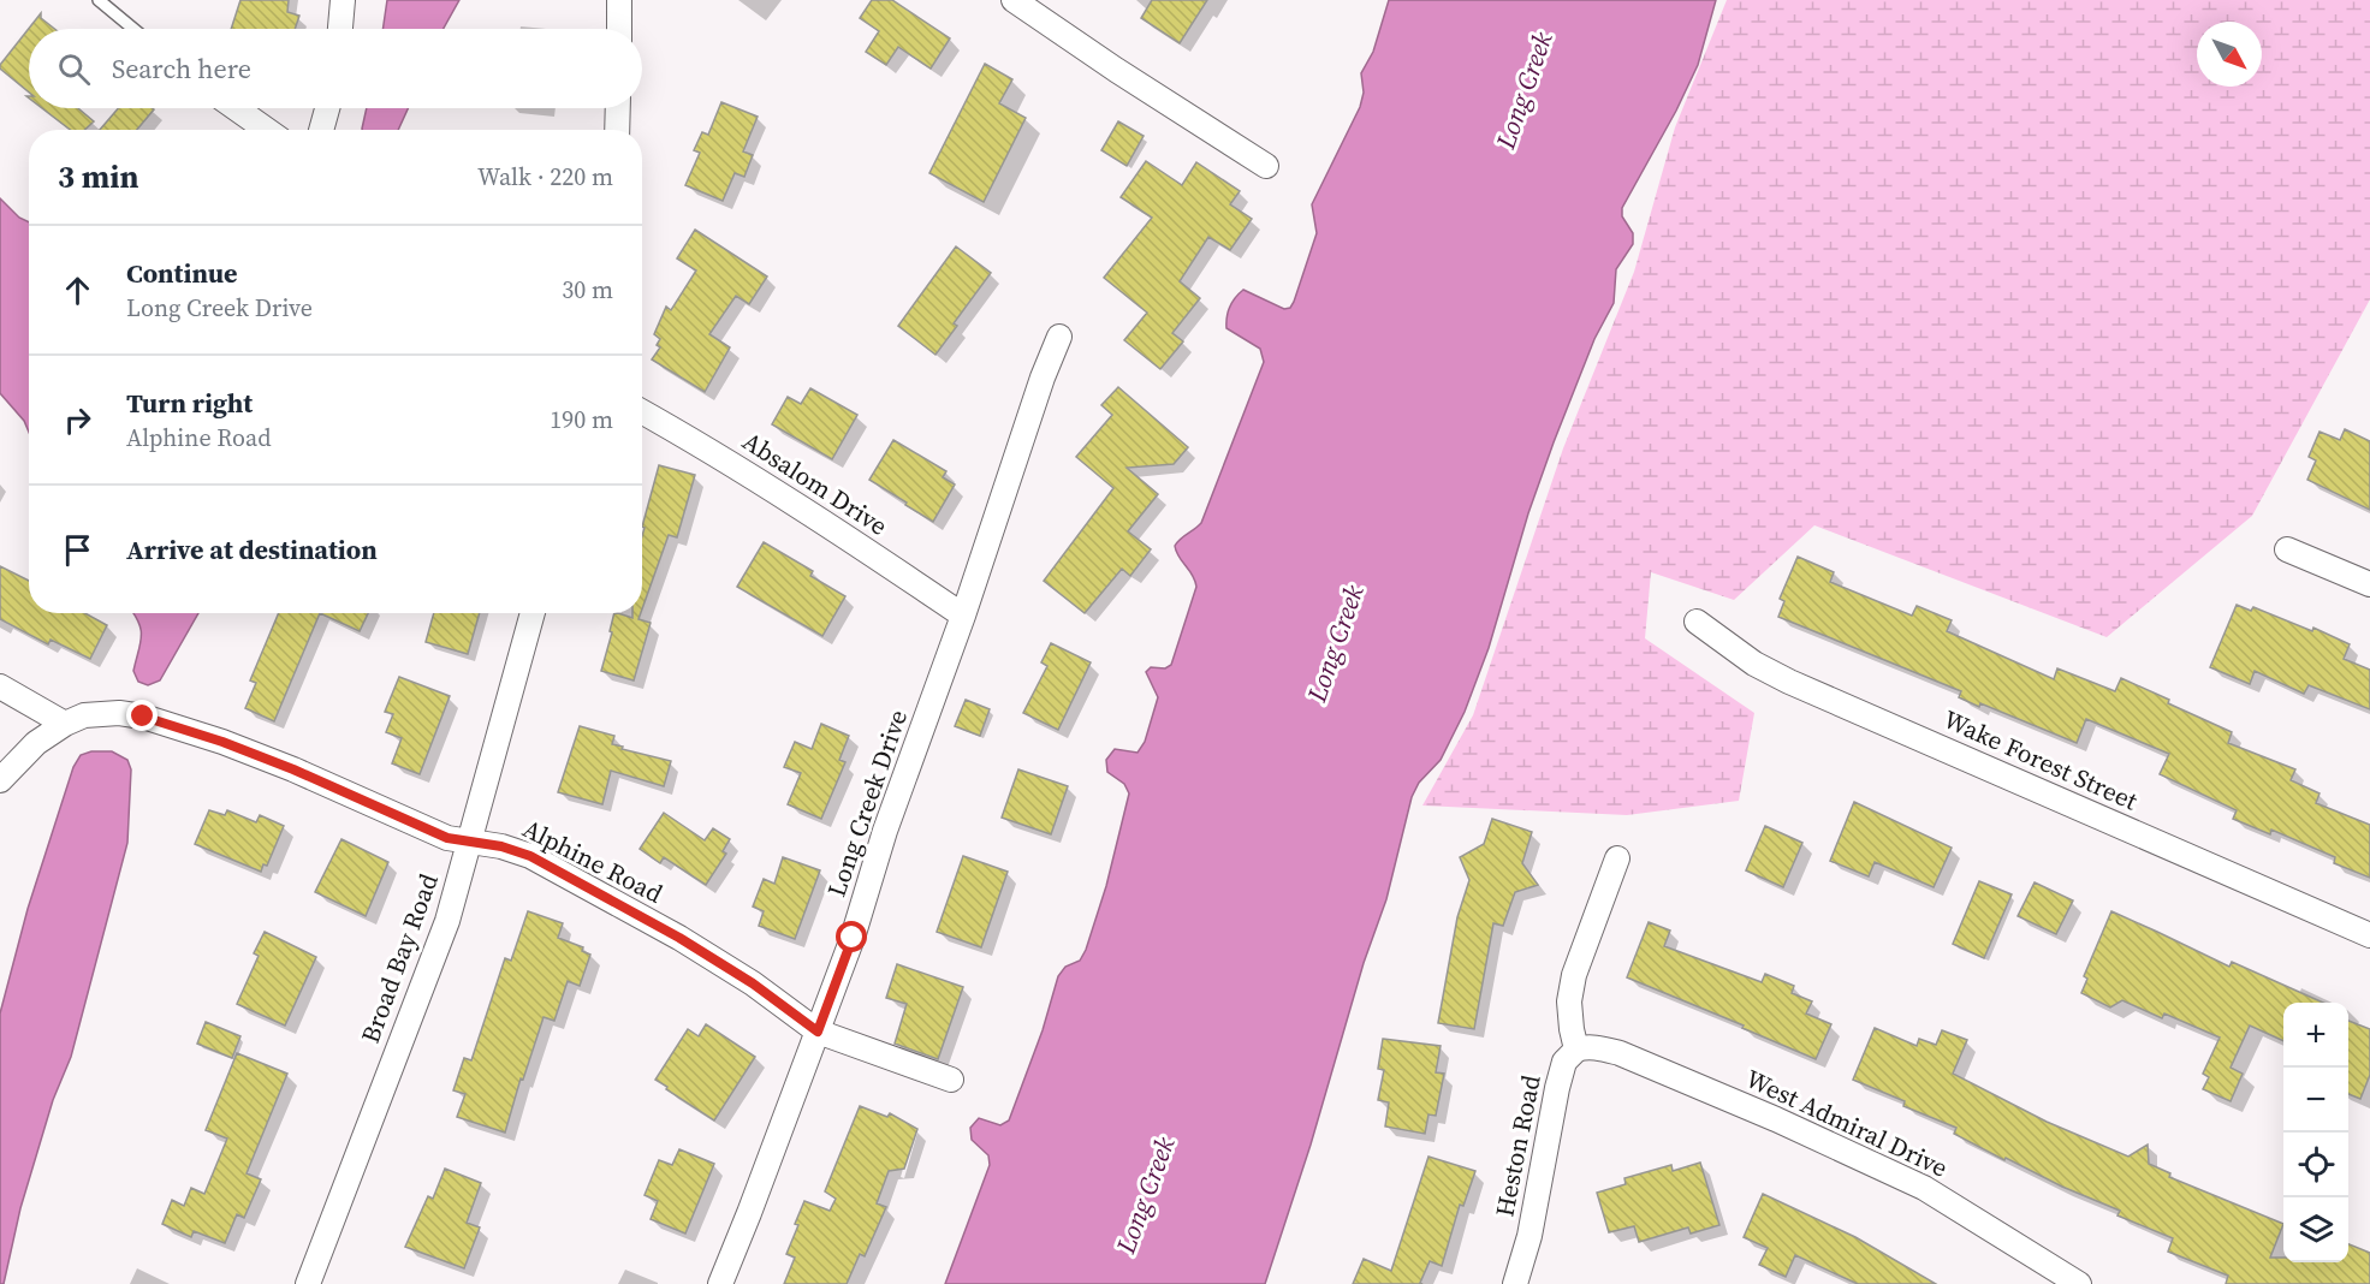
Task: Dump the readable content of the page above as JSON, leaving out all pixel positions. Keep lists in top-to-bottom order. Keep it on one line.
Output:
{"streets":{"street":["Absalom Drive","Wake Forest Street","Long Creek Drive","Alphine Road","Broad Bay Road","West Admiral Drive","Heston Road"]},"crossings":[["Absalom Drive","Long Creek Drive"],["Long Creek Drive","Alphine Road"],["Alphine Road","Broad Bay Road"],["West Admiral Drive","Heston Road"]],"water":["Long Creek"],"north":"bottom right","page":{"search":"Search here","heading":["3 min","Walk · 220 m"],"list":[["Continue","Long Creek Drive","30 m"],["Turn right","Alphine Road","190 m"],"Arrive at destination"],"map_buttons":["+","−"]}}
